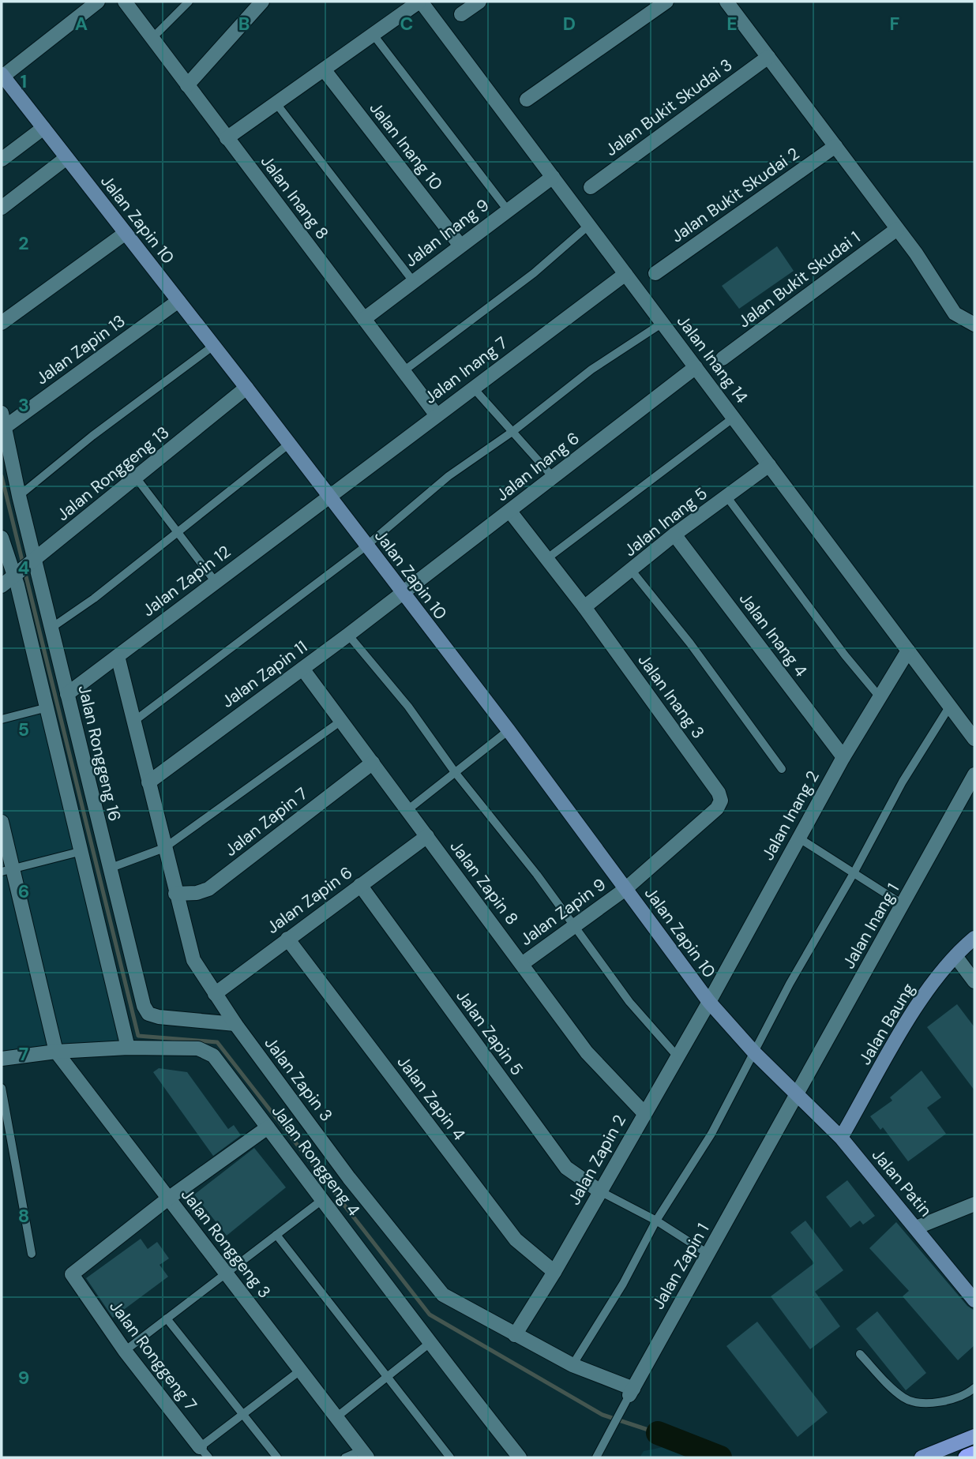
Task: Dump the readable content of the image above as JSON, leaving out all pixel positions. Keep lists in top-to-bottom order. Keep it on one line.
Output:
{"streets":{"street":["Jalan Bukit Skudai 3","Jalan Inang 10","Jalan Bukit Skudai 2","Jalan Inang 8","Jalan Zapin 10","Jalan Inang 9","Jalan Bukit Skudai 1","Jalan Zapin 13","Jalan Inang 14","Jalan Inang 7","Jalan Inang 6","Jalan Ronggeng 13","Jalan Inang 5","Jalan Zapin 12","Jalan Inang 4","Jalan Zapin 11","Jalan Inang 3","Jalan Ronggeng 16","Jalan Inang 2","Jalan Zapin 7","Jalan Zapin 8","Jalan Zapin 6","Jalan Zapin 9","Jalan Inang 1","Jalan Baung","Jalan Zapin 5","Jalan Zapin 3","Jalan Zapin 4","Jalan Zapin 2","Jalan Ronggeng 4","Jalan Patin","Jalan Ronggeng 3","Jalan Zapin 1","Jalan Ronggeng 7"]},"crossings":[["Jalan Inang 10","Jalan Inang 9"],["Jalan Inang 8","Jalan Inang 9"],["Jalan Inang 8","Jalan Inang 7"],["Jalan Zapin 10","Jalan Zapin 13"],["Jalan Zapin 10","Jalan Inang 7"],["Jalan Zapin 10","Jalan Inang 6"],["Jalan Zapin 10","Jalan Ronggeng 13"],["Jalan Zapin 10","Jalan Zapin 12"],["Jalan Zapin 10","Jalan Zapin 11"],["Jalan Zapin 10","Jalan Inang 3"],["Jalan Zapin 10","Jalan Inang 2"],["Jalan Zapin 10","Jalan Zapin 9"],["Jalan Zapin 10","Jalan Inang 1"],["Jalan Zapin 10","Jalan Zapin 2"],["Jalan Zapin 10","Jalan Patin"],["Jalan Zapin 10","Jalan Zapin 1"],["Jalan Inang 9","Jalan Inang 14"],["Jalan Zapin 13","Jalan Ronggeng 16"],["Jalan Inang 14","Jalan Inang 7"],["Jalan Inang 14","Jalan Inang 6"],["Jalan Inang 14","Jalan Inang 5"],["Jalan Inang 14","Jalan Inang 2"],["Jalan Inang 7","Jalan Zapin 12"],["Jalan Inang 6","Jalan Zapin 11"],["Jalan Inang 6","Jalan Inang 3"],["Jalan Ronggeng 13","Jalan Ronggeng 16"],["Jalan Inang 5","Jalan Inang 4"],["Jalan Inang 5","Jalan Inang 3"],["Jalan Zapin 12","Jalan Ronggeng 16"],["Jalan Zapin 12","Jalan Zapin 3"],["Jalan Inang 4","Jalan Inang 2"],["Jalan Zapin 11","Jalan Zapin 8"],["Jalan Zapin 11","Jalan Zapin 3"],["Jalan Inang 3","Jalan Zapin 9"],["Jalan Ronggeng 16","Jalan Zapin 3"],["Jalan Inang 2","Jalan Zapin 2"],["Jalan Zapin 7","Jalan Zapin 8"],["Jalan Zapin 7","Jalan Zapin 3"],["Jalan Zapin 8","Jalan Zapin 6"],["Jalan Zapin 8","Jalan Zapin 9"],["Jalan Zapin 8","Jalan Zapin 2"],["Jalan Zapin 6","Jalan Zapin 5"],["Jalan Zapin 6","Jalan Zapin 3"],["Jalan Zapin 6","Jalan Zapin 4"],["Jalan Inang 1","Jalan Patin"],["Jalan Inang 1","Jalan Zapin 1"],["Jalan Baung","Jalan Patin"],["Jalan Zapin 5","Jalan Zapin 2"],["Jalan Zapin 3","Jalan Zapin 2"],["Jalan Zapin 3","Jalan Zapin 1"],["Jalan Zapin 4","Jalan Zapin 2"],["Jalan Ronggeng 4","Jalan Ronggeng 3"],["Jalan Patin","Jalan Zapin 1"],["Jalan Ronggeng 3","Jalan Ronggeng 7"]],"grid":{"columns":["A","B","C","D","E","F"],"rows":["1","2","3","4","5","6","7","8","9"]}}
